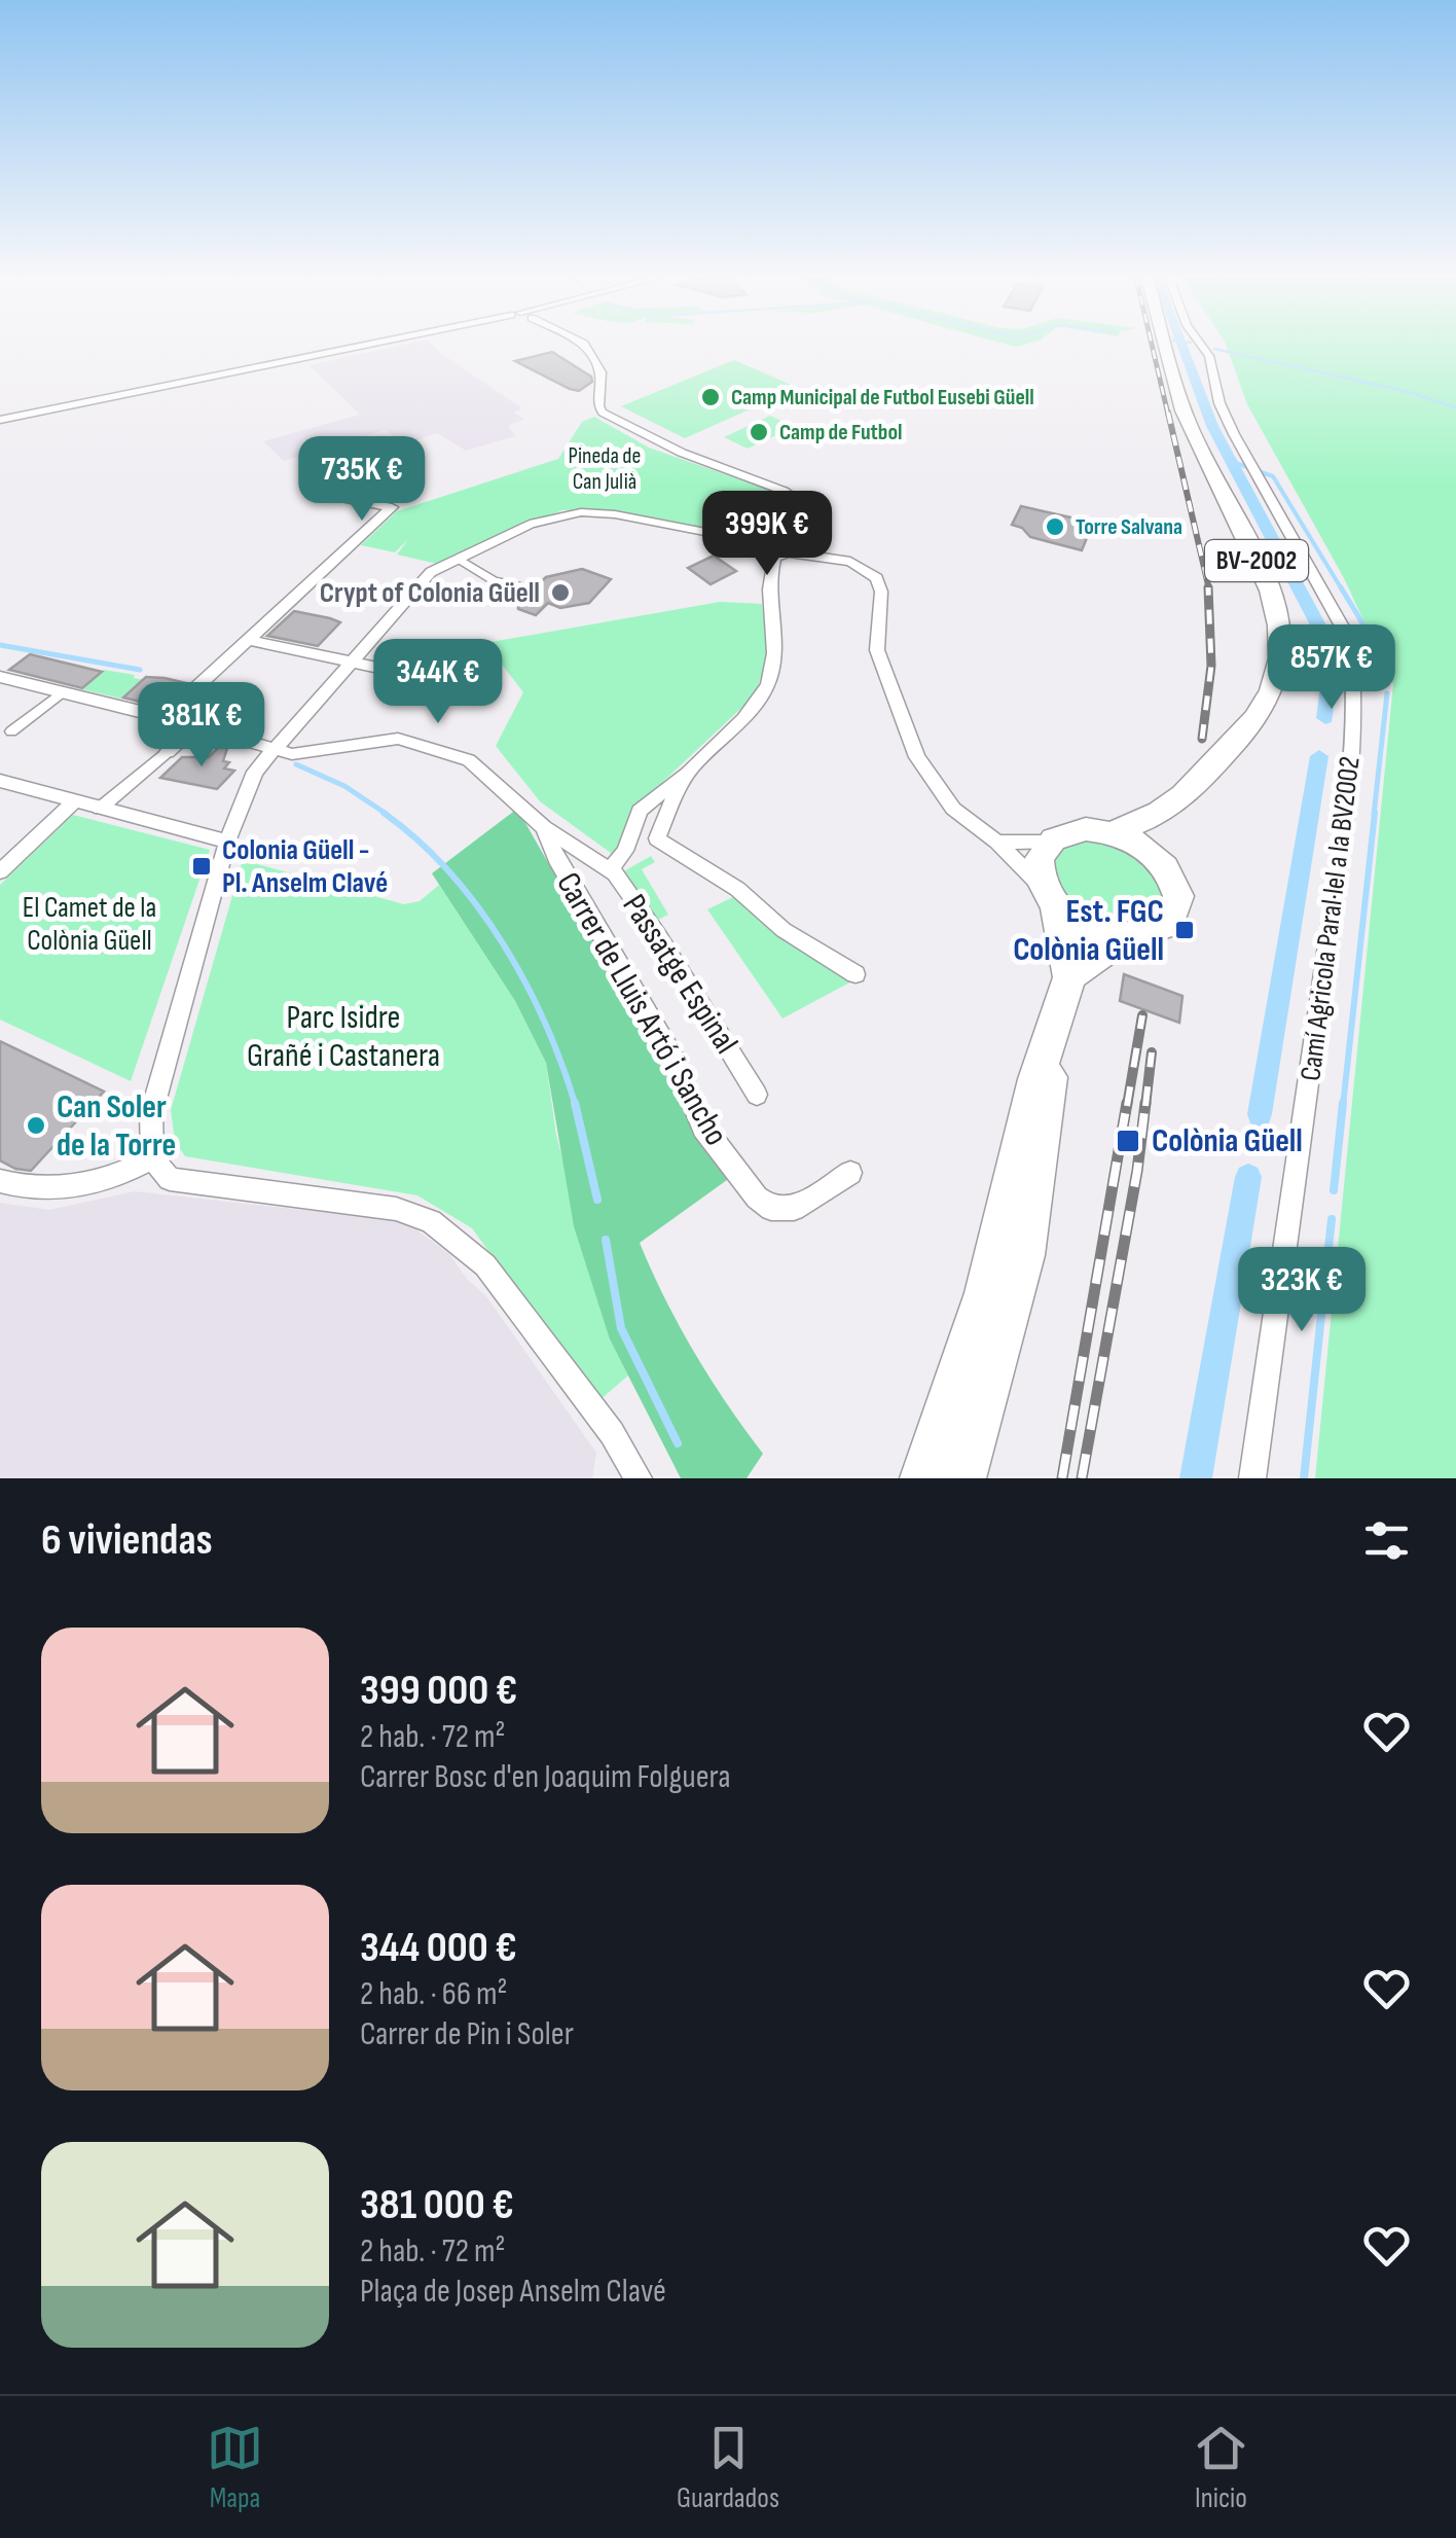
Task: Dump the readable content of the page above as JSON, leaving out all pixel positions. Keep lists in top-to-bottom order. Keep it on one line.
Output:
{"streets":{"main road":["BV-2002"],"street":["Camí Agricola Paral·lel a la BV2002","Passatge Espinal","Carrer de Lluis Artó i Sancho"]},"crossings":[["Passatge Espinal","Carrer de Lluis Artó i Sancho"]],"parks":["Pineda de Can Julià","El Camet de la Colònia Güell","Parc Isidre Grañé i Castanera"],"places":{"other":["Camp Municipal de Futbol Eusebi Güell","Camp de Futbol","Torre Salvana","Crypt of Colonia Güell","Can Soler de la Torre"],"transit":["Colonia Güell - Pl. Anselm Clavé","Est. FGC Colònia Güell","Colònia Güell"]},"page":{"price":["735K €","399K €","857K €","344K €","381K €","323K €"],"heading":"6 viviendas","list":[{"name":"399 000 €","note":"2 hab. · 72 m² · Carrer Bosc d'en Joaquim Folguera"},{"name":"344 000 €","note":"2 hab. · 66 m² · Carrer de Pin i Soler"},{"name":"381 000 €","note":"2 hab. · 72 m² · Plaça de Josep Anselm Clavé"}],"tabs":["Mapa","Guardados","Inicio"]}}
